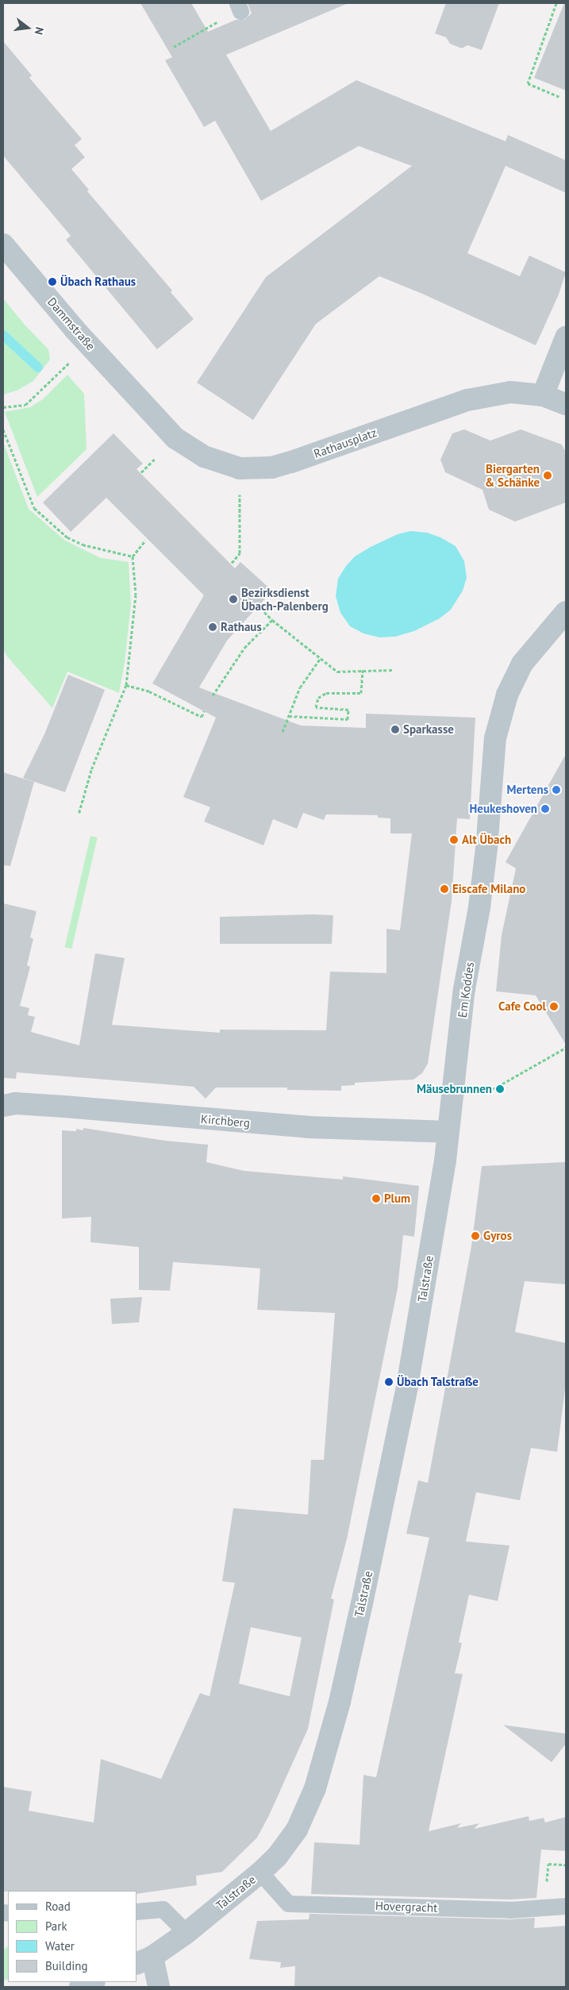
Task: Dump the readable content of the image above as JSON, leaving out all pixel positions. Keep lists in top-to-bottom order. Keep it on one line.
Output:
{"streets":{"street":["Dammstraße","Rathausplatz","Em Koddes","Kirchberg","Talstraße"],"lane":["Hovergracht"]},"crossings":[["Dammstraße","Rathausplatz"],["Em Koddes","Kirchberg"],["Em Koddes","Talstraße"],["Kirchberg","Talstraße"],["Talstraße","Hovergracht"]],"places":["Übach Rathaus","Biergarten & Schänke","Bezirksdienst Übach-Palenberg","Rathaus","Sparkasse","Mertens","Heukeshoven","Alt Übach","Eiscafe Milano","Cafe Cool","Mäusebrunnen","Plum","Gyros","Übach Talstraße"],"legend":["Road","Park","Water","Building"],"north":"right"}
